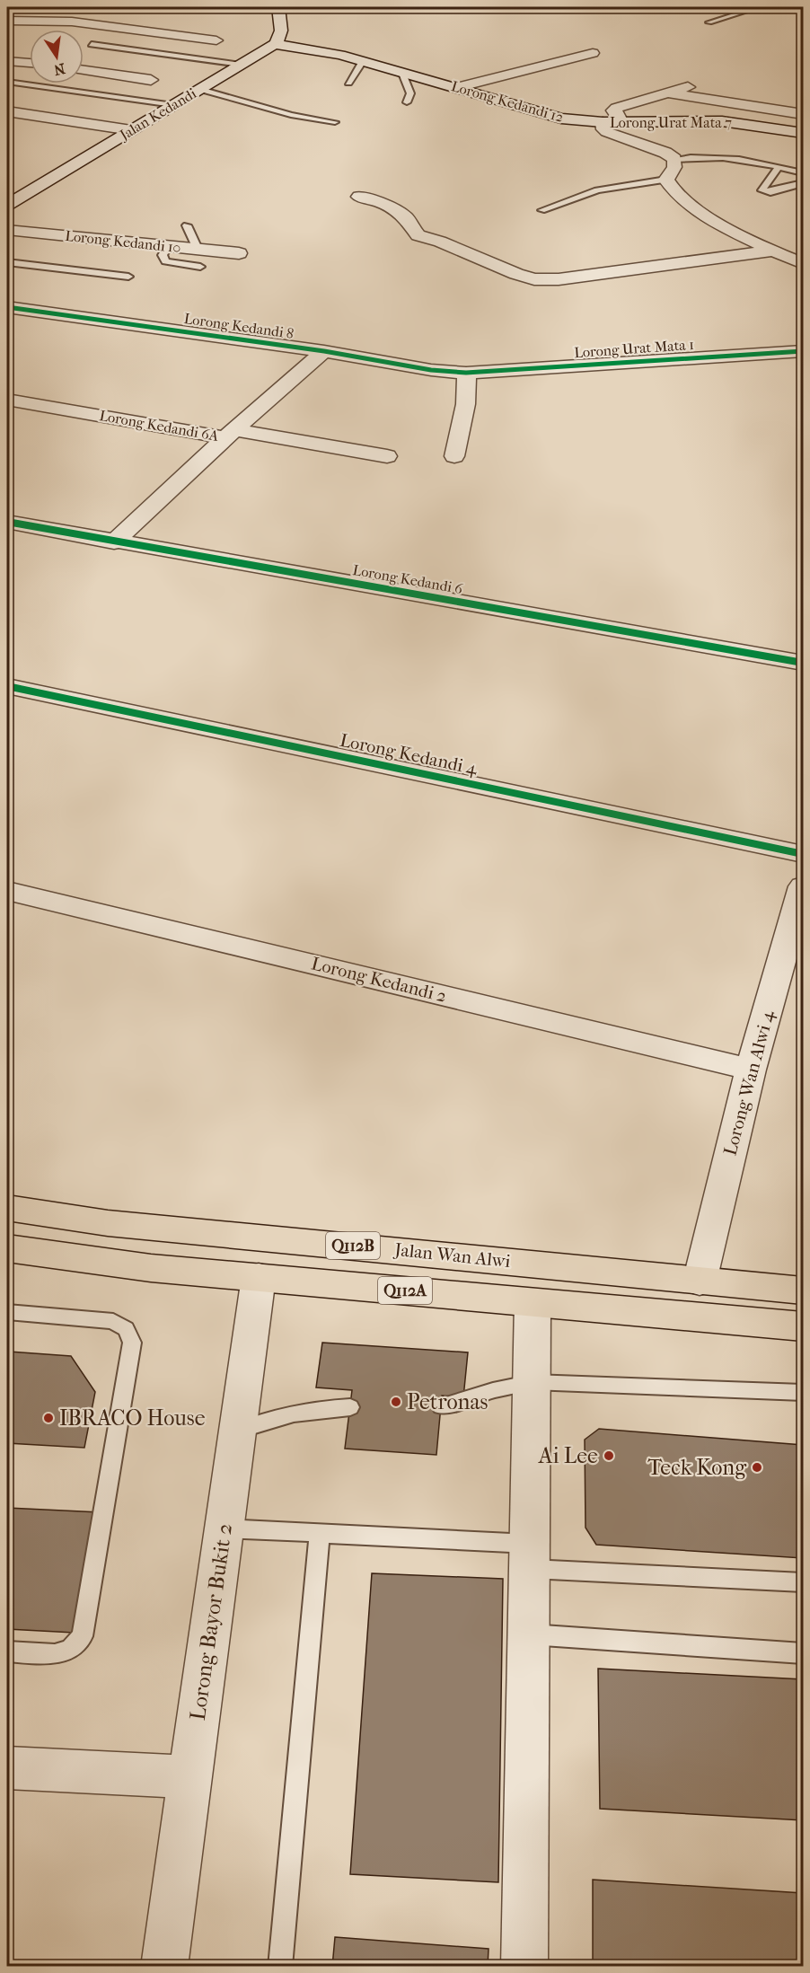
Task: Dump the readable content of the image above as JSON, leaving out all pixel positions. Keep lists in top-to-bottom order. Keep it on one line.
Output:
{"streets":{"main road":["Q112B","Jalan Wan Alwi","Q112A"],"street":["Lorong Kedandi 12","Jalan Kedandi","Lorong Urat Mata 7","Lorong Kedandi 10","Lorong Kedandi 8","Lorong Urat Mata 1","Lorong Kedandi 6A","Lorong Kedandi 6","Lorong Kedandi 4","Lorong Kedandi 2","Lorong Wan Alwi 4","Lorong Bayor Bukit 2"]},"crossings":[["Lorong Kedandi 12","Jalan Kedandi"],["Lorong Kedandi 12","Lorong Urat Mata 7"],["Lorong Kedandi 8","Lorong Urat Mata 1"],["Lorong Kedandi 6A","Lorong Kedandi 6"],["Lorong Kedandi 2","Lorong Wan Alwi 4"],["Lorong Wan Alwi 4","Jalan Wan Alwi"],["Q112A","Lorong Bayor Bukit 2"]],"places":["Petronas","IBRACO House","Ai Lee","Teck Kong"],"north":"bottom"}
